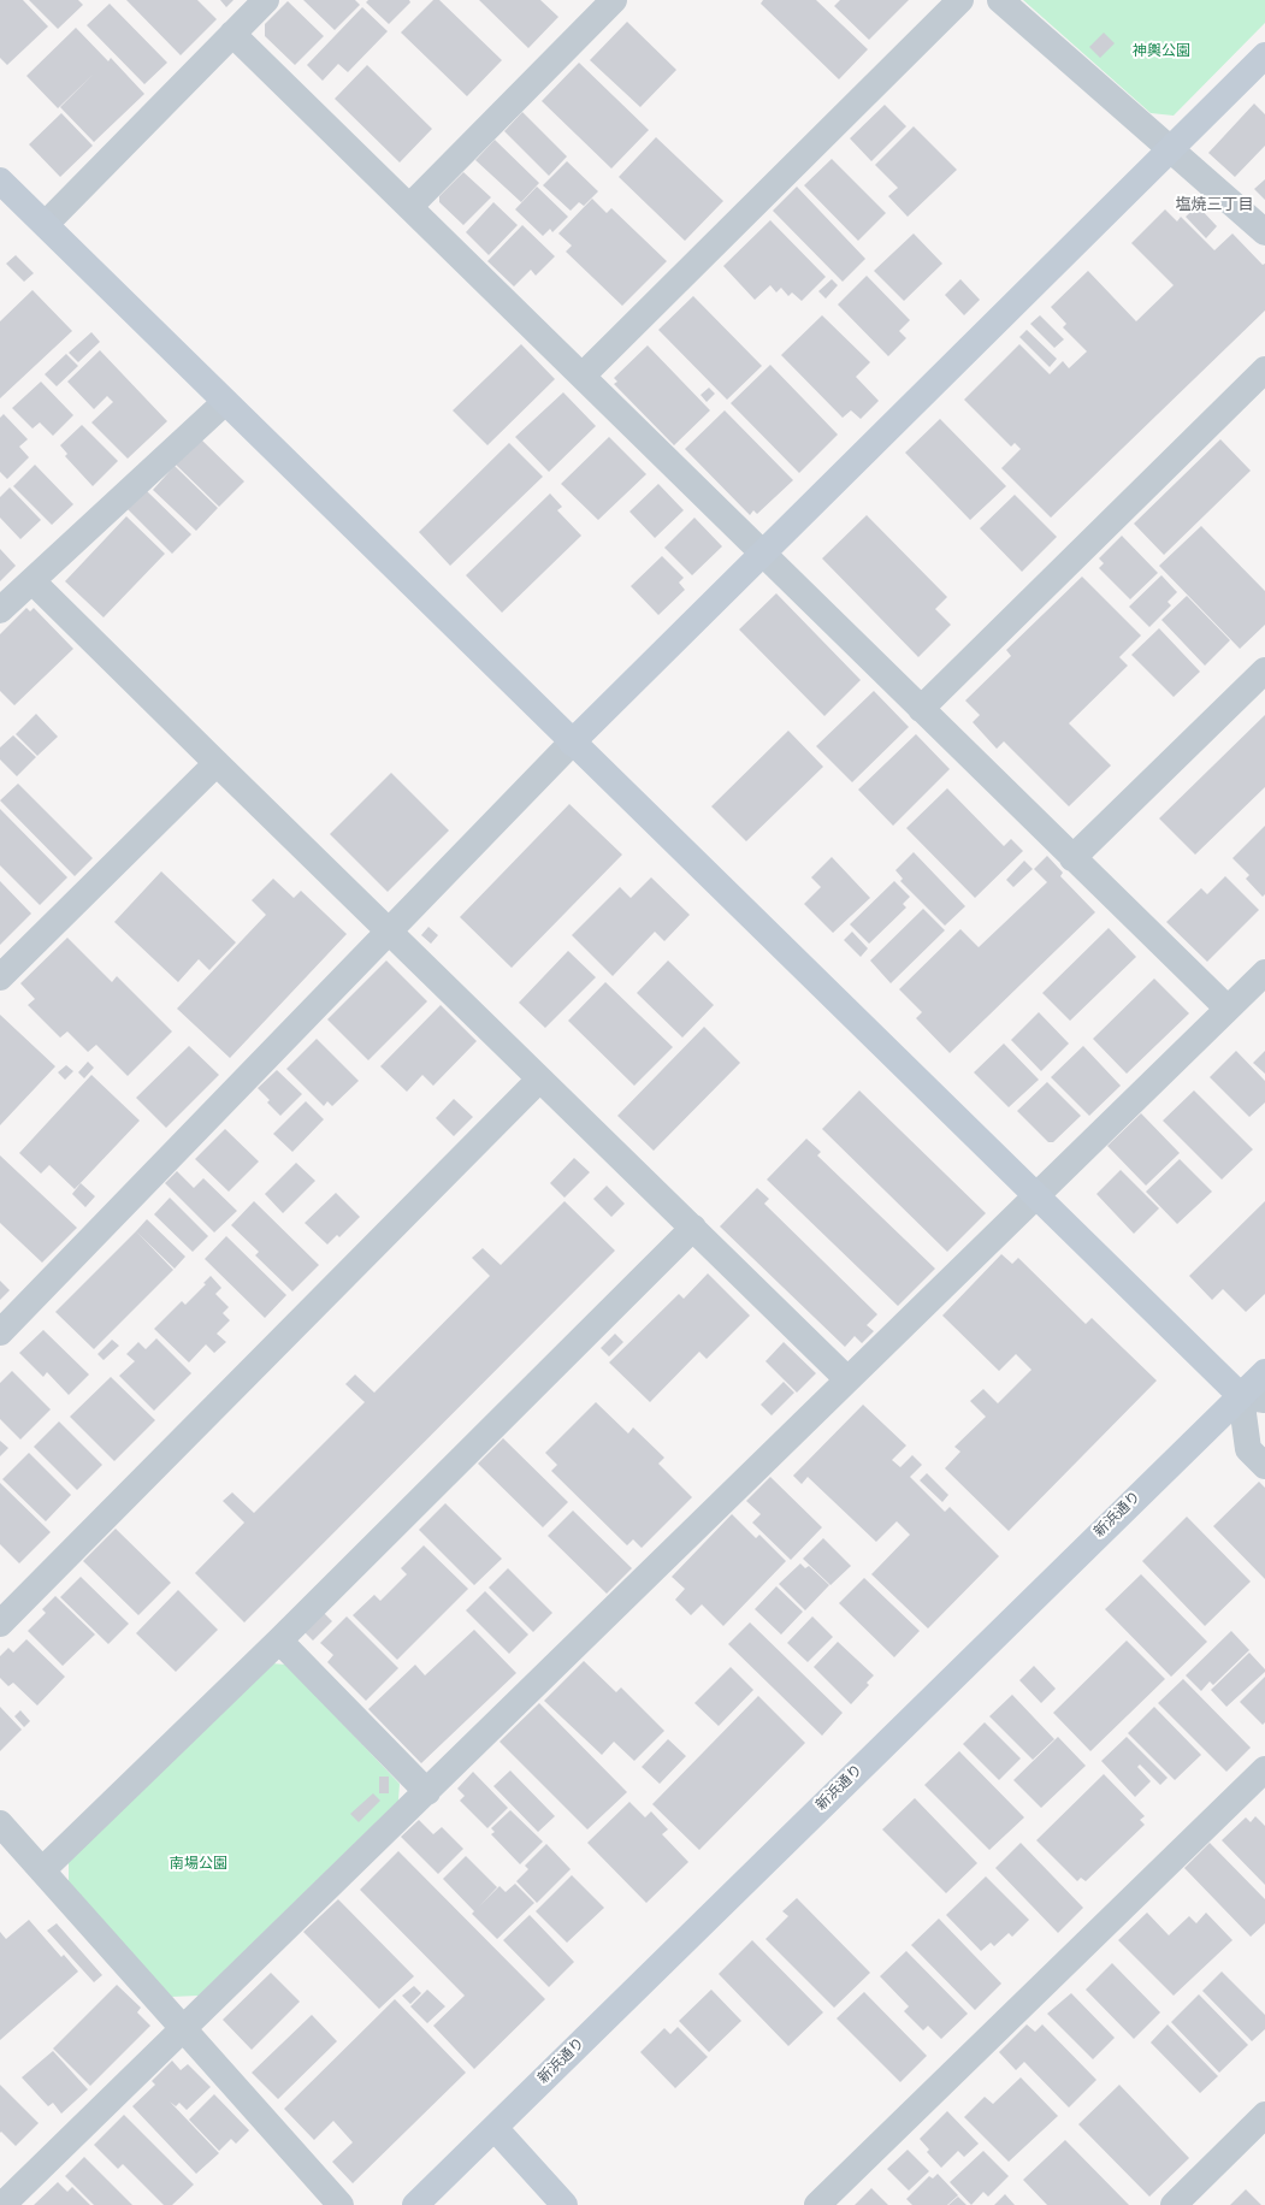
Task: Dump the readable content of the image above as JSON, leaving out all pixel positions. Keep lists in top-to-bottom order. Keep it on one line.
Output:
{"streets":{"street":["新浜通り"]},"districts":["塩焼三丁目"],"parks":["神輿公園","南場公園"]}
